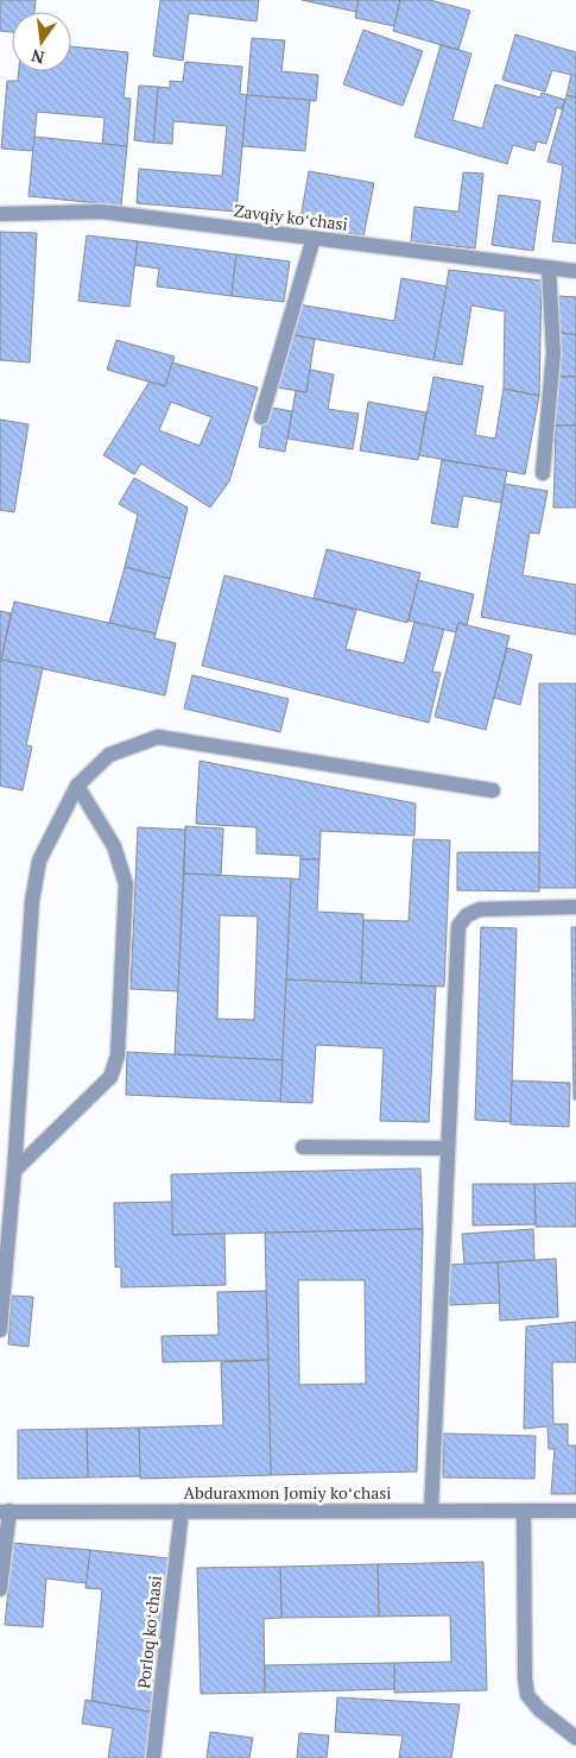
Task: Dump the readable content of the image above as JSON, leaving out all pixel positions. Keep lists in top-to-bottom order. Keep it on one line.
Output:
{"streets":{"street":["Zavqiy koʻchasi","Abduraxmon Jomiy koʻchasi","Porloq koʻchasi"]},"crossings":[["Abduraxmon Jomiy koʻchasi","Porloq koʻchasi"]],"north":"bottom"}
